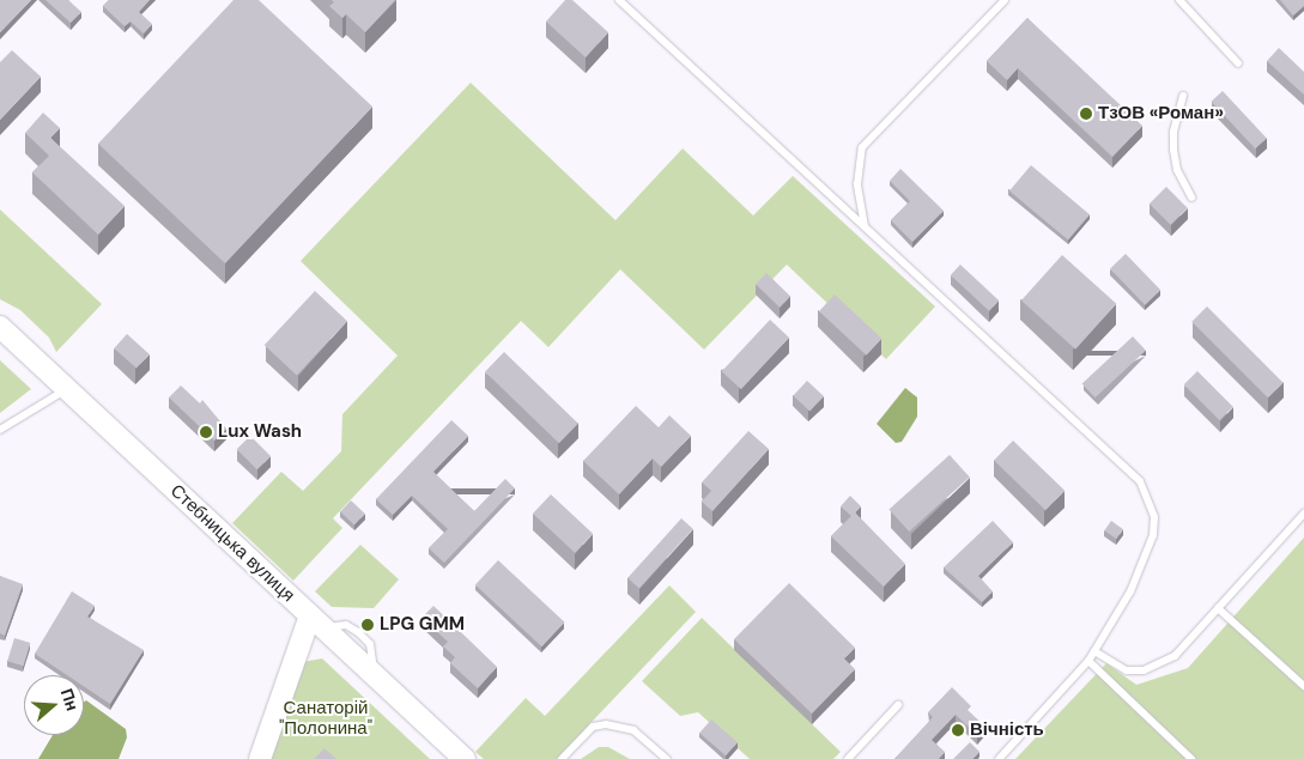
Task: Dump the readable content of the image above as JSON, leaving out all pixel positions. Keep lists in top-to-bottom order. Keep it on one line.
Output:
{"streets":{"street":["Стебницька вулиця"]},"parks":["Санаторій \"Полонина\""],"places":["ТзОВ «Роман»","Lux Wash","LPG GMM","Вічність"],"north":"right"}
